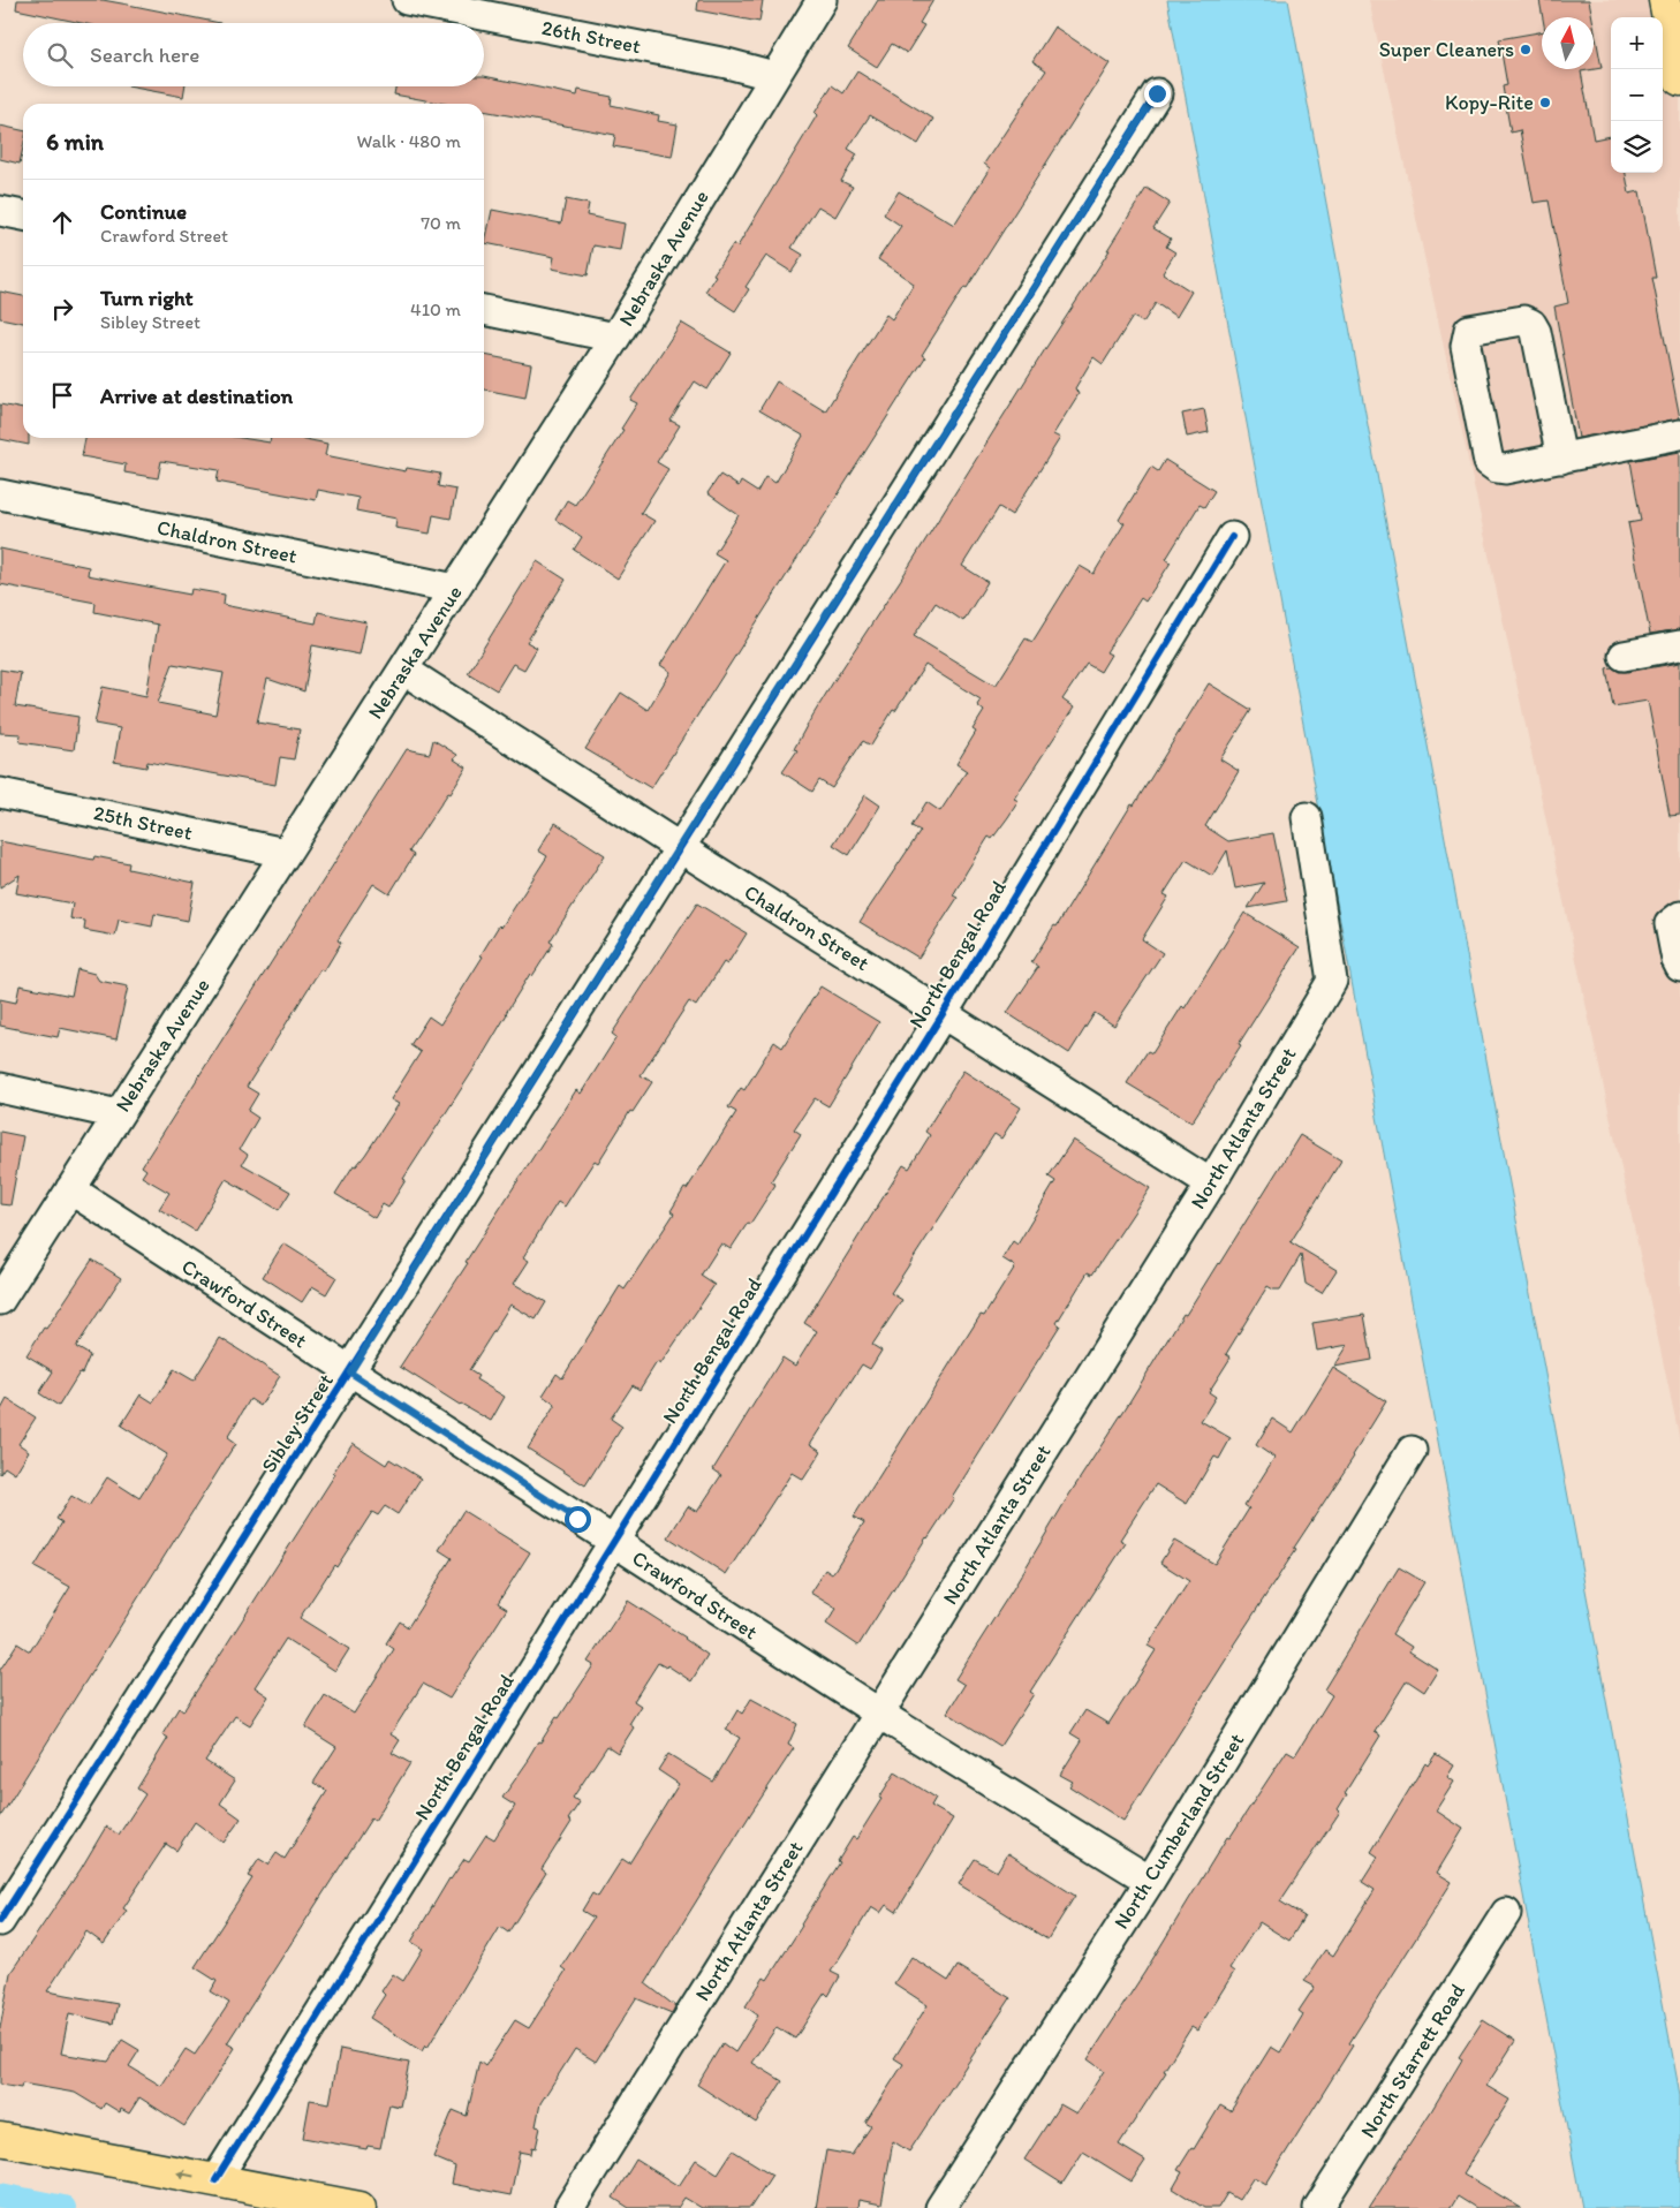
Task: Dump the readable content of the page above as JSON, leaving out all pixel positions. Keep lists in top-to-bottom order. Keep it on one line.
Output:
{"streets":{"street":["26th Street","Nebraska Avenue","Chaldron Street","25th Street","North Bengal Road","North Atlanta Street","Crawford Street","Sibley Street","North Cumberland Street","North Starrett Road"]},"crossings":[["26th Street","Nebraska Avenue"],["Nebraska Avenue","Chaldron Street"],["Nebraska Avenue","25th Street"],["Nebraska Avenue","Crawford Street"],["Chaldron Street","North Bengal Road"],["Chaldron Street","North Atlanta Street"],["Chaldron Street","Sibley Street"],["North Bengal Road","Crawford Street"],["North Atlanta Street","Crawford Street"],["Crawford Street","Sibley Street"],["Crawford Street","North Cumberland Street"]],"places":["Super Cleaners","Kopy-Rite"],"north":"top","page":{"map_buttons":["+","−"],"search":"Search here","heading":["6 min","Walk · 480 m"],"list":[["Continue","Crawford Street","70 m"],["Turn right","Sibley Street","410 m"],"Arrive at destination"]}}
